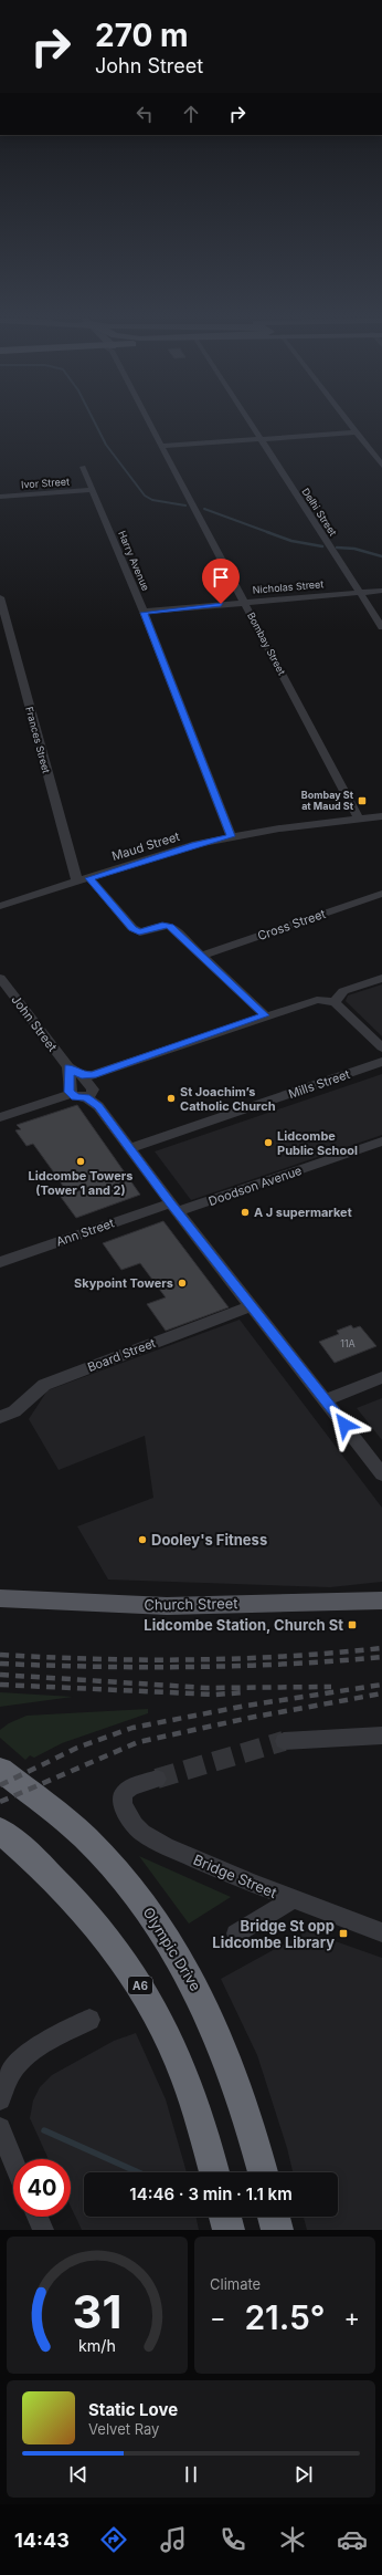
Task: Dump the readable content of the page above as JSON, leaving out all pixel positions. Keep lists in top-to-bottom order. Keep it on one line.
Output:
{"streets":{"highway":["Olympic Drive","A6"],"main road":["Church Street"],"street":["Ivor Street","Delhi Street","Harry Avenue","Nicholas Street","Bombay Street","Frances Street","Maud Street","Cross Street","John Street","Mills Street","Doodson Avenue","Ann Street","Board Street","Bridge Street"]},"crossings":[["Ivor Street","Harry Avenue"],["Delhi Street","Nicholas Street"],["Harry Avenue","Nicholas Street"],["Harry Avenue","Maud Street"],["Nicholas Street","Bombay Street"],["Bombay Street","Maud Street"],["Frances Street","Maud Street"],["John Street","Mills Street"],["John Street","Doodson Avenue"],["John Street","Ann Street"],["John Street","Board Street"],["Doodson Avenue","Ann Street"]],"places":{"transit":["Bombay St at Maud St","Lidcombe Station, Church St","Bridge St opp Lidcombe Library"],"other":["St Joachim’s Catholic Church","Lidcombe Public School","Lidcombe Towers (Tower 1 and 2)","A J supermarket","Skypoint Towers","Dooley's Fitness"]},"house_numbers":["11A"],"page":{"turn":["270 m","John Street"],"limit":"40","trip":"14:46 · 3 min · 1.1 km","tile":"Climate","heat":["−","21.5°","+"],"song":["Static Love","Velvet Ray"],"tabs":"14:43","gauge":["31","km/h"]}}
